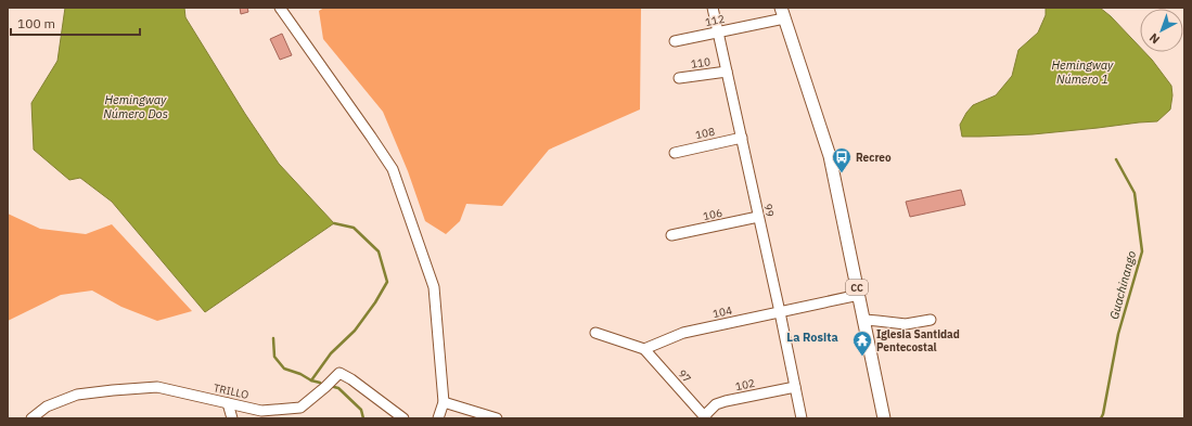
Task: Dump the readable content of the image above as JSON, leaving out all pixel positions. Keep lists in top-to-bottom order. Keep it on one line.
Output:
{"streets":{"main road":["CC"],"street":["112","110","108","99","106","104","97","102","TRILLO"]},"crossings":[["112","99"],["112","CC"],["110","99"],["108","99"],["99","106"],["99","104"],["99","102"],["CC","104"],["104","97"],["97","102"]],"districts":["La Rosita"],"water":["Hemingway Número 1","Hemingway Número Dos","Guachinango"],"places":{"bus stop":["Recreo"],"temple":["Iglesia Santidad Pentecostal"]},"scale_bar":"100 m","north":"bottom left"}
